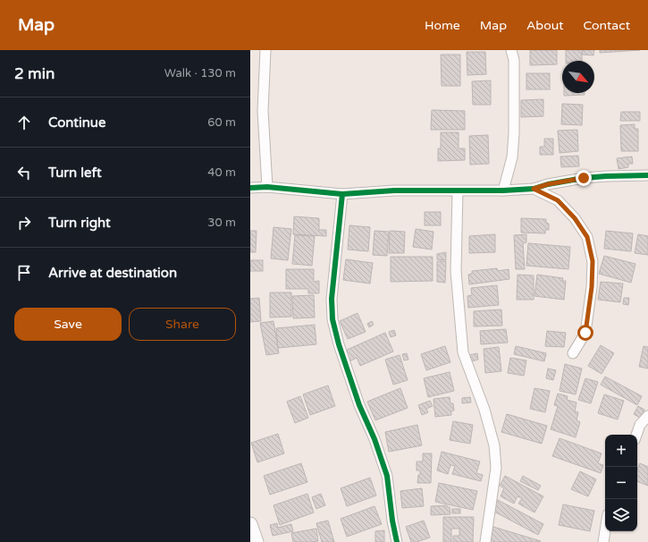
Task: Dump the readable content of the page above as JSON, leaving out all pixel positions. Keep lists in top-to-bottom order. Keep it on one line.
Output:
{"north":"bottom right","page":{"header":"Map","nav":["Home","Map","About","Contact"],"heading":["2 min","Walk · 130 m"],"list":[["Continue","60 m"],["Turn left","40 m"],["Turn right","30 m"],"Arrive at destination"],"buttons":["Save","Share"],"map_buttons":["+","−"]}}
